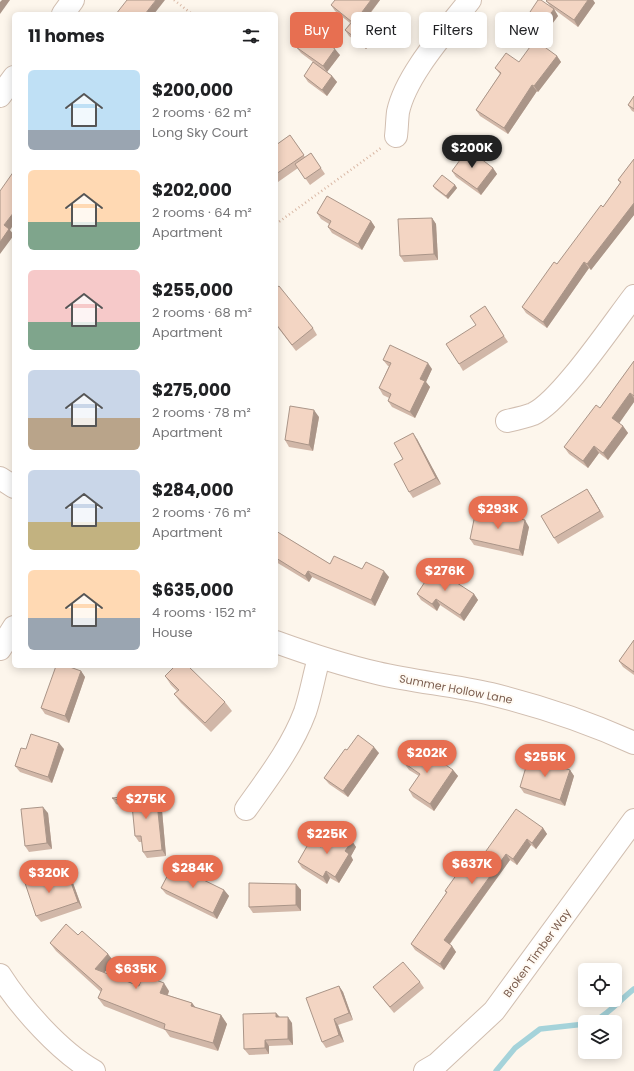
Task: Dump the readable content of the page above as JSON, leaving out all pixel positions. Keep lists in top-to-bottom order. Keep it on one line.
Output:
{"streets":{"street":["Summer Hollow Lane","Broken Timber Way"]},"page":{"chip":["Buy","Rent","Filters","New"],"heading":"11 homes","list":[{"name":"$200,000","note":"2 rooms · 62 m² · Long Sky Court"},{"name":"$202,000","note":"2 rooms · 64 m² · Apartment"},{"name":"$255,000","note":"2 rooms · 68 m² · Apartment"},{"name":"$275,000","note":"2 rooms · 78 m² · Apartment"},{"name":"$284,000","note":"2 rooms · 76 m² · Apartment"},{"name":"$635,000","note":"4 rooms · 152 m² · House"}],"price":["$200K","$293K","$276K","$202K","$255K","$275K","$225K","$637K","$284K","$320K","$635K"]}}
